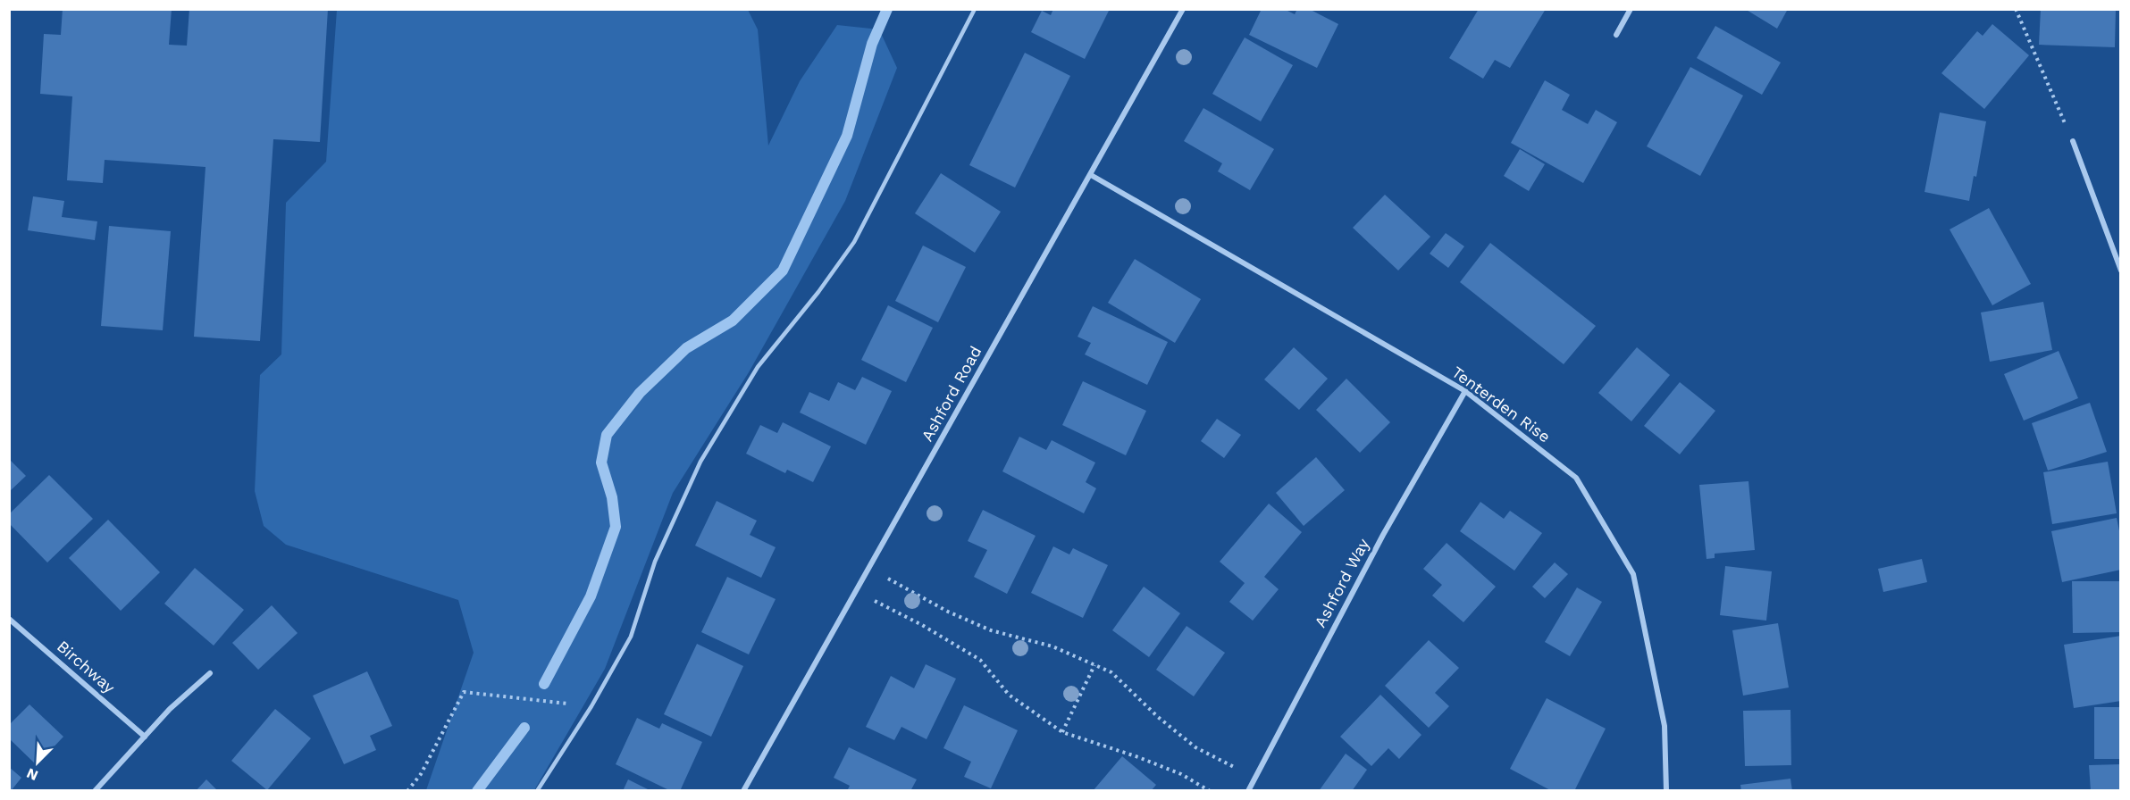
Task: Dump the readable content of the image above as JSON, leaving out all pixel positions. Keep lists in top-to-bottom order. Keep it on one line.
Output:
{"streets":{"street":["Ashford Road","Tenterden Rise","Ashford Way","Birchway"]},"crossings":[["Ashford Road","Tenterden Rise"],["Tenterden Rise","Ashford Way"]],"north":"bottom left"}
